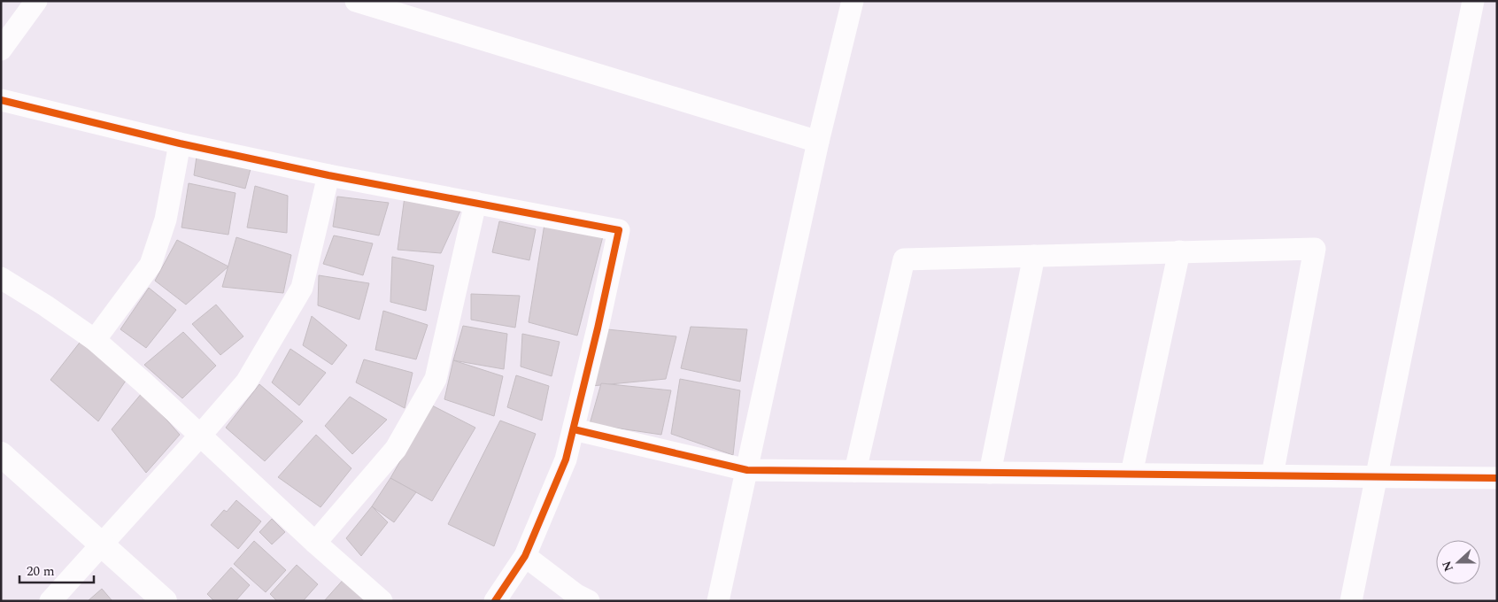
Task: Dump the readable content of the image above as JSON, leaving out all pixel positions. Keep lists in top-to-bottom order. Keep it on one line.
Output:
{"scale_bar":"20 m","north":"left"}
